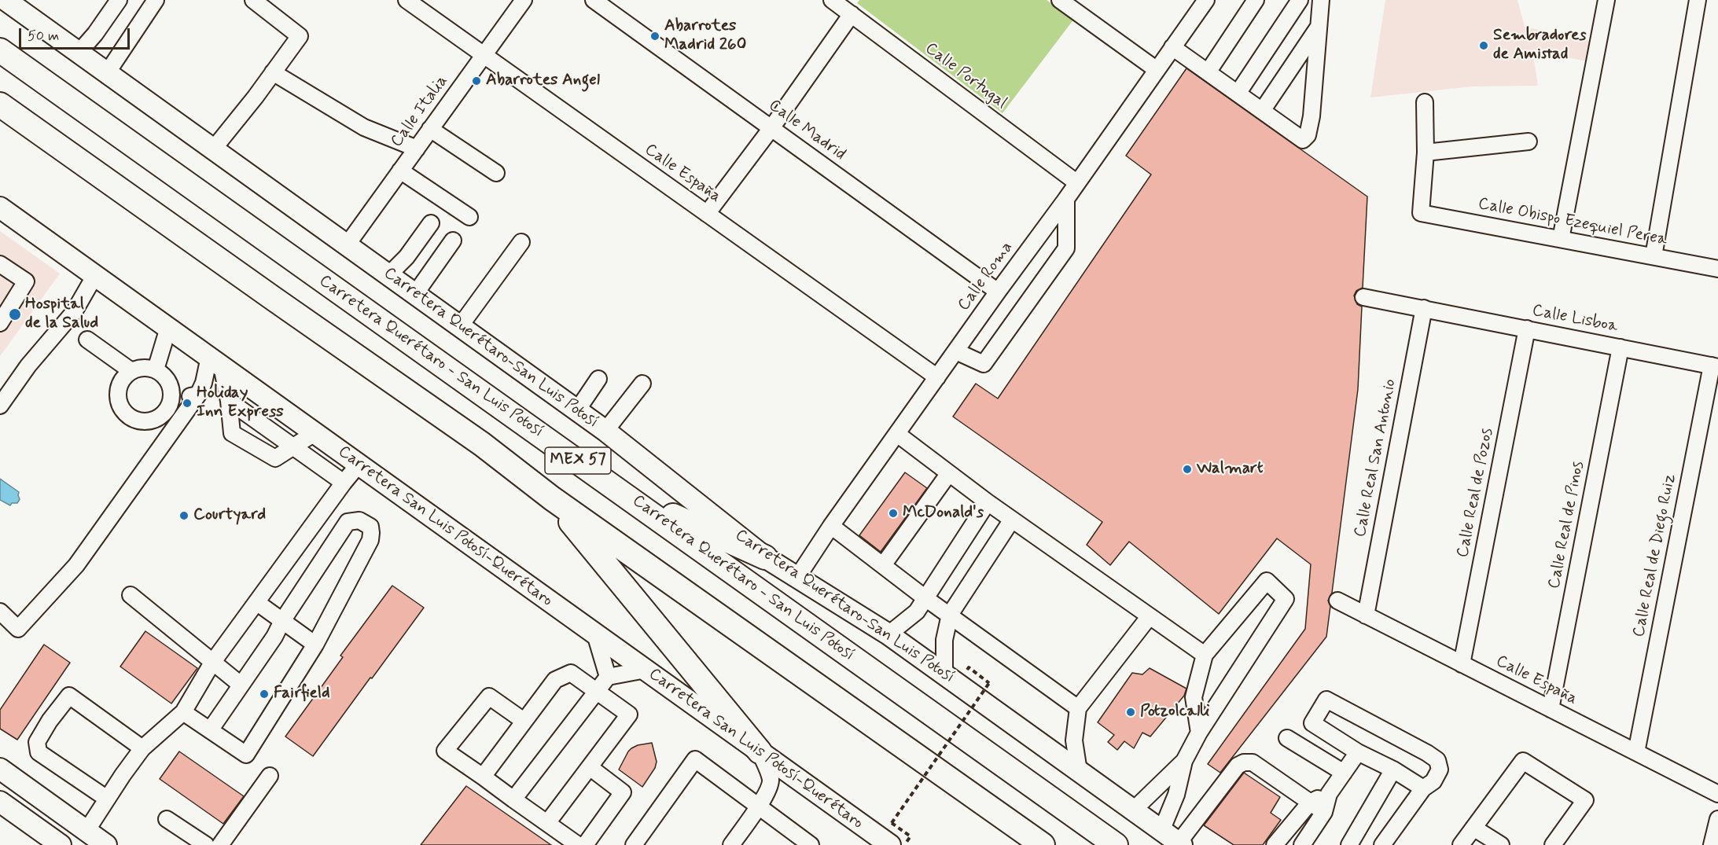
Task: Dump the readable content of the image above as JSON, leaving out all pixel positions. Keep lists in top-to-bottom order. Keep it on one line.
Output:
{"streets":{"highway":["Carretera Querétaro - San Luis Potosí","MEX 57"],"main road":["Carretera Querétaro-San Luis Potosí","Carretera San Luis Potosí-Querétaro"],"street":["Calle Portugal","Calle Italia","Calle Madrid","Calle España","Calle Obispo Ezequiel Perea","Calle Roma","Calle Lisboa","Calle Real San Antonio","Calle Real de Pozos","Calle Real de Pinos","Calle Real de Diego Ruiz"]},"crossings":[["Calle Portugal","Calle Roma"],["Calle Italia","Calle España"],["Calle Italia","Carretera Querétaro-San Luis Potosí"],["Calle Madrid","Calle Roma"],["Calle España","Calle Roma"],["Calle España","Calle Real San Antonio"],["Calle España","Calle Real de Pozos"],["Calle España","Calle Real de Pinos"],["Calle España","Calle Real de Diego Ruiz"],["Calle Roma","Carretera Querétaro-San Luis Potosí"],["Calle Lisboa","Calle Real San Antonio"],["Calle Lisboa","Calle Real de Pozos"],["Calle Lisboa","Calle Real de Pinos"],["Calle Lisboa","Calle Real de Diego Ruiz"]],"places":["Abarrotes Madrid 260","Sembradores de Amistad","Abarrotes Angel","Hospital de la Salud","Holiday Inn Express","Walmart","McDonald's","Courtyard","Fairfield","Potzolcalli"],"scale_bar":"50 m"}
